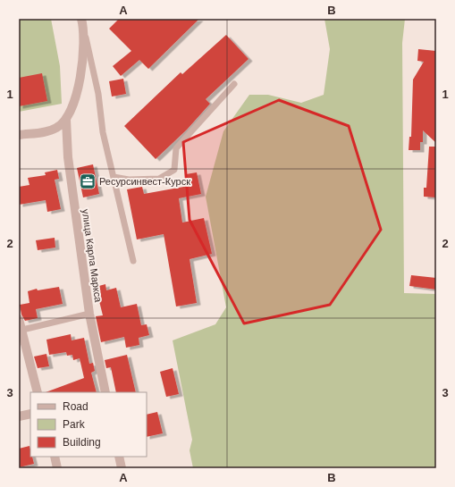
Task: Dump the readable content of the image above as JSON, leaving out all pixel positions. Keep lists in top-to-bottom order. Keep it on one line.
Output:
{"streets":{"street":["улица Карла Маркса"]},"places":{"office":["Ресурсинвест-Курск"]},"legend":["Road","Park","Building"],"grid":{"columns":["A","B"],"rows":["1","2","3"]}}
